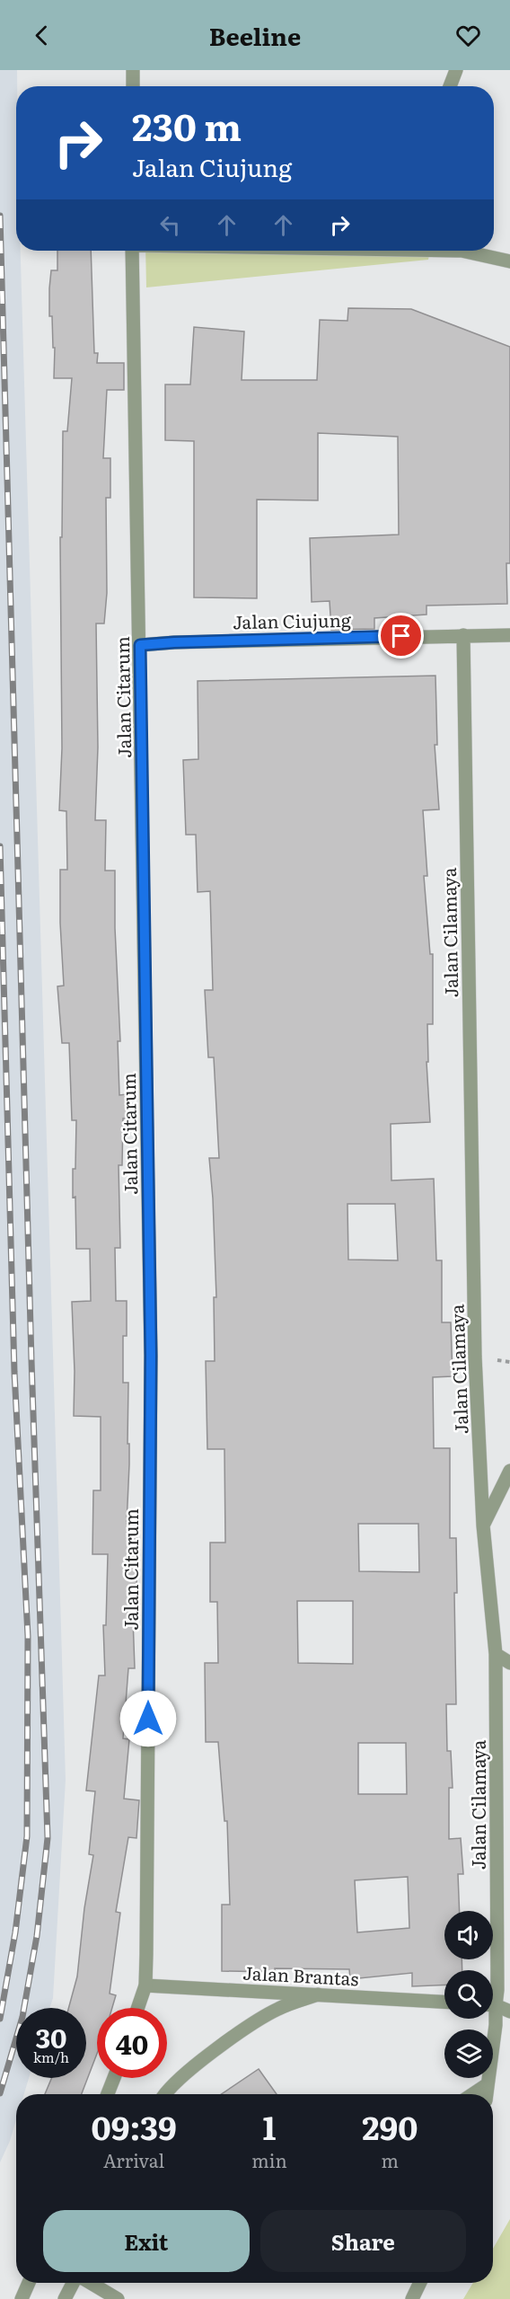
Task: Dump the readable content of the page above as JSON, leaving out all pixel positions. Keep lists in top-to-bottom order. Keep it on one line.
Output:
{"streets":{"street":["Jalan Ciujung","Jalan Citarum","Jalan Cilamaya","Jalan Brantas"]},"crossings":[["Jalan Ciujung","Jalan Citarum"],["Jalan Ciujung","Jalan Cilamaya"],["Jalan Citarum","Jalan Brantas"]],"page":{"header":"Beeline","turn":["230 m","Jalan Ciujung"],"speed":"30 km/h","limit":"40","eta":["09:39","Arrival","1","min","290","m"],"buttons":["Exit","Share"]}}
